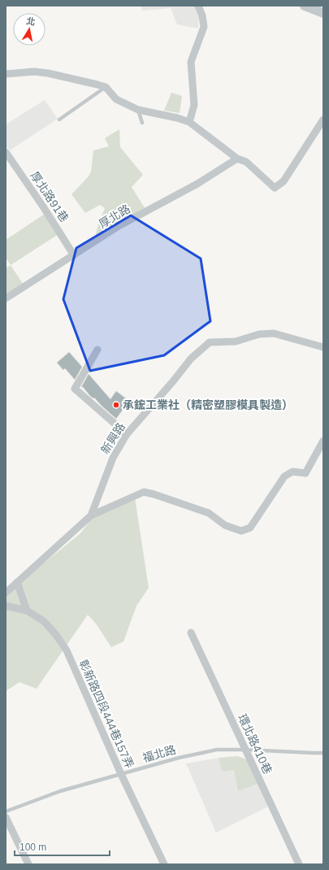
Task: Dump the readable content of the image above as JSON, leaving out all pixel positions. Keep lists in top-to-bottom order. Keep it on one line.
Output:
{"streets":{"street":["厚北路91巷","厚北路","新興路","彰新路四段444巷157弄","環北路410巷"],"lane":["福北路"]},"crossings":[["厚北路91巷","厚北路"],["彰新路四段444巷157弄","福北路"],["環北路410巷","福北路"]],"places":["承鋐工業社（精密塑膠模具製造）"],"scale_bar":"100 m","north":"top"}
